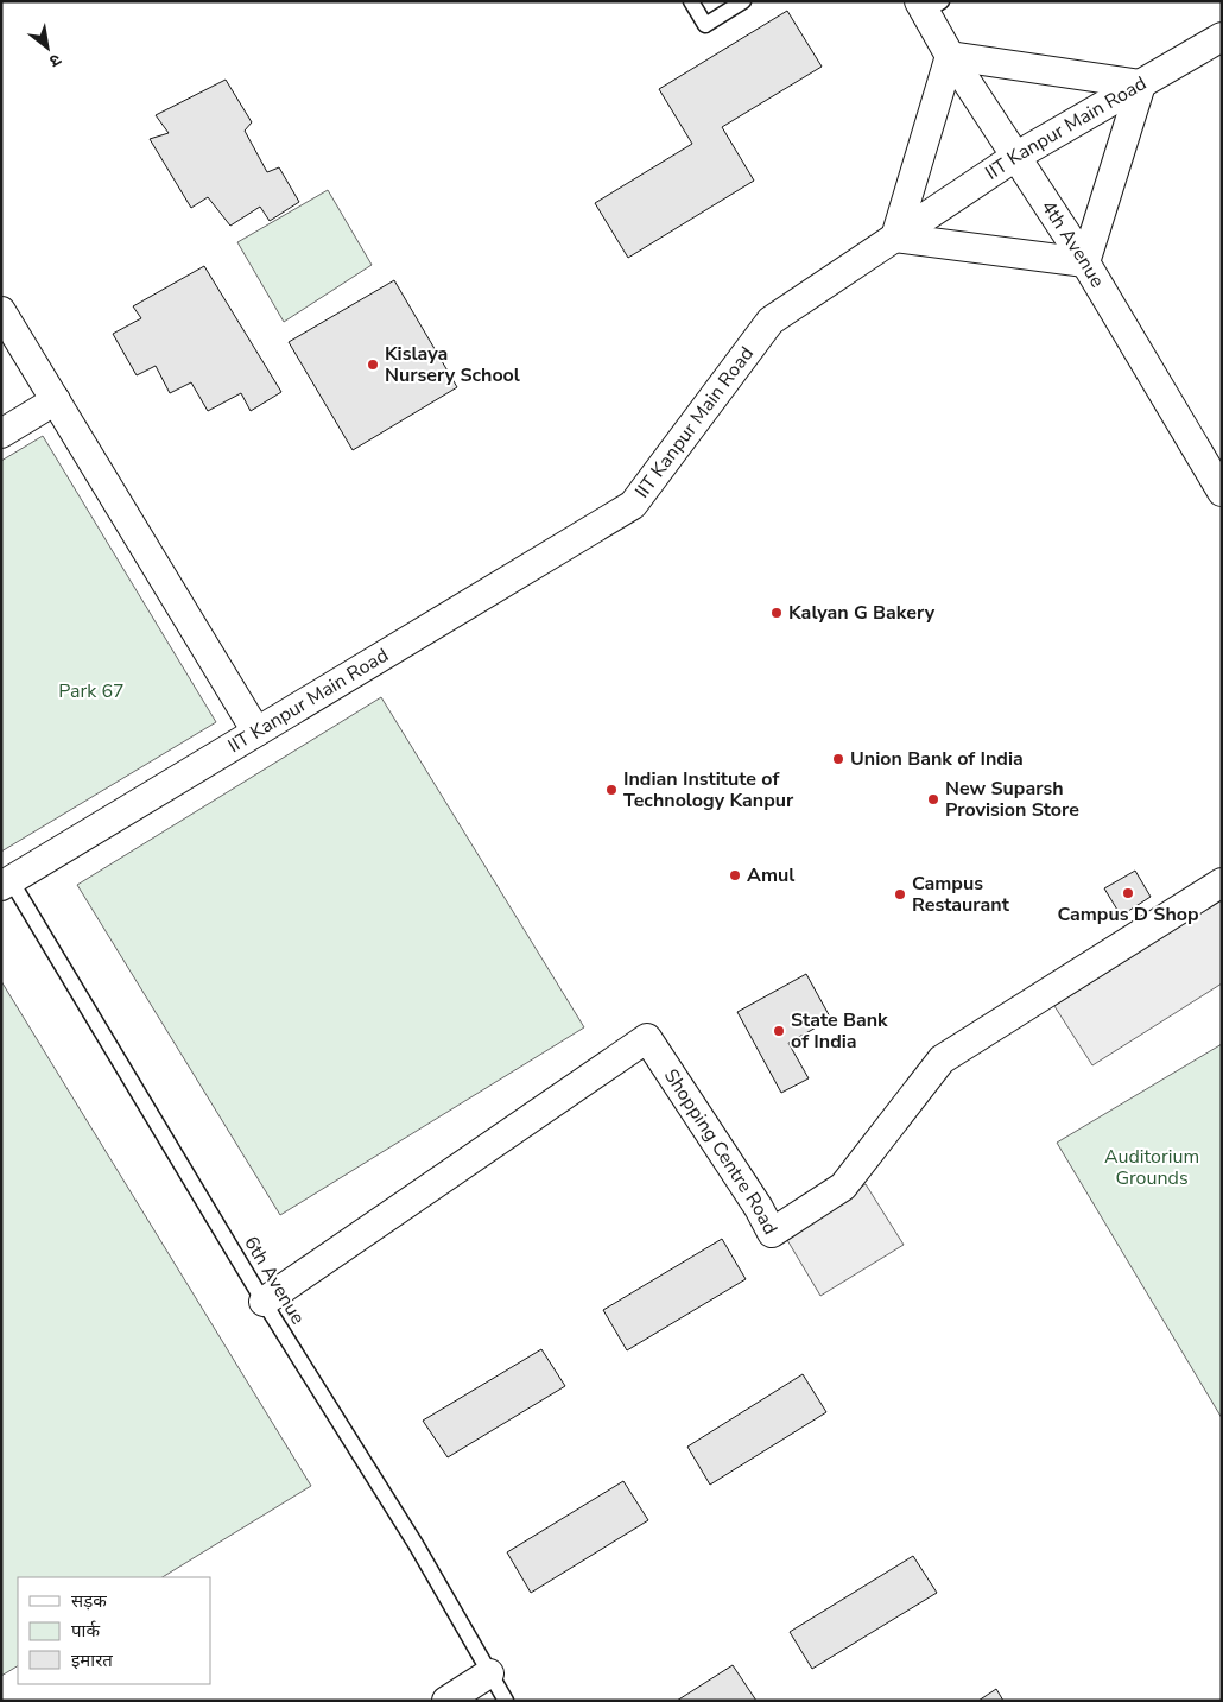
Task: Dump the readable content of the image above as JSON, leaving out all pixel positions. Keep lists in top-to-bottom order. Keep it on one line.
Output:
{"streets":{"street":["IIT Kanpur Main Road","4th Avenue","Shopping Centre Road"],"lane":["6th Avenue"]},"crossings":[["IIT Kanpur Main Road","4th Avenue"],["IIT Kanpur Main Road","6th Avenue"],["Shopping Centre Road","6th Avenue"]],"parks":["Park 67","Auditorium Grounds"],"places":["Kislaya Nursery School","Kalyan G Bakery","Union Bank of India","Indian Institute of Technology Kanpur","New Suparsh Provision Store","Amul","Campus D Shop","Campus Restaurant","State Bank of India"],"legend":["सड़क","पार्क","इमारत"],"north":"bottom right"}
